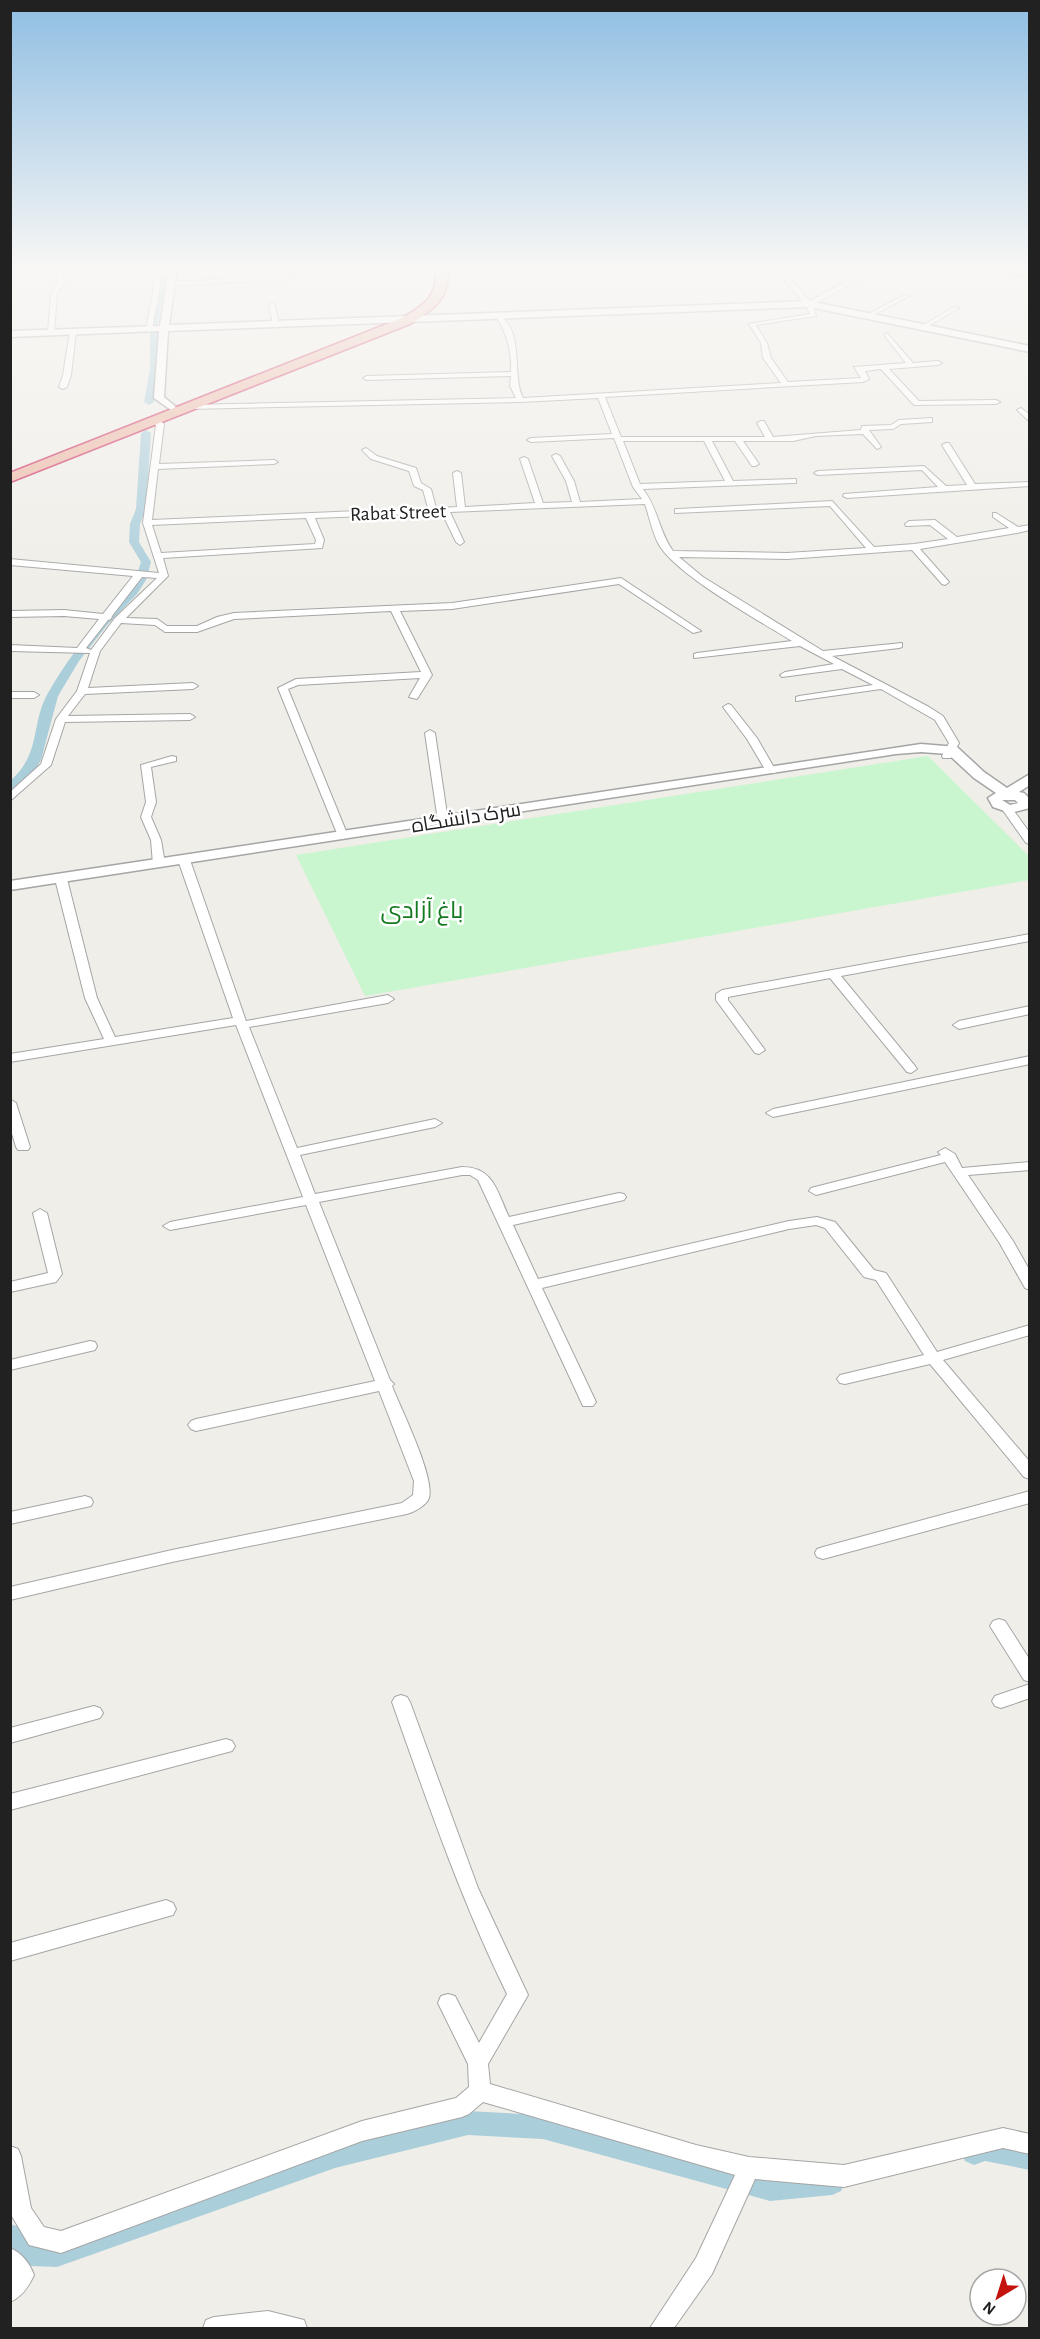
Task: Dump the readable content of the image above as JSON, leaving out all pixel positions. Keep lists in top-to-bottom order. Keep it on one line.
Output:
{"streets":{"street":["Rabat Street","سرک دانشگاه"]},"parks":["باغ آزادی"],"north":"bottom left"}
